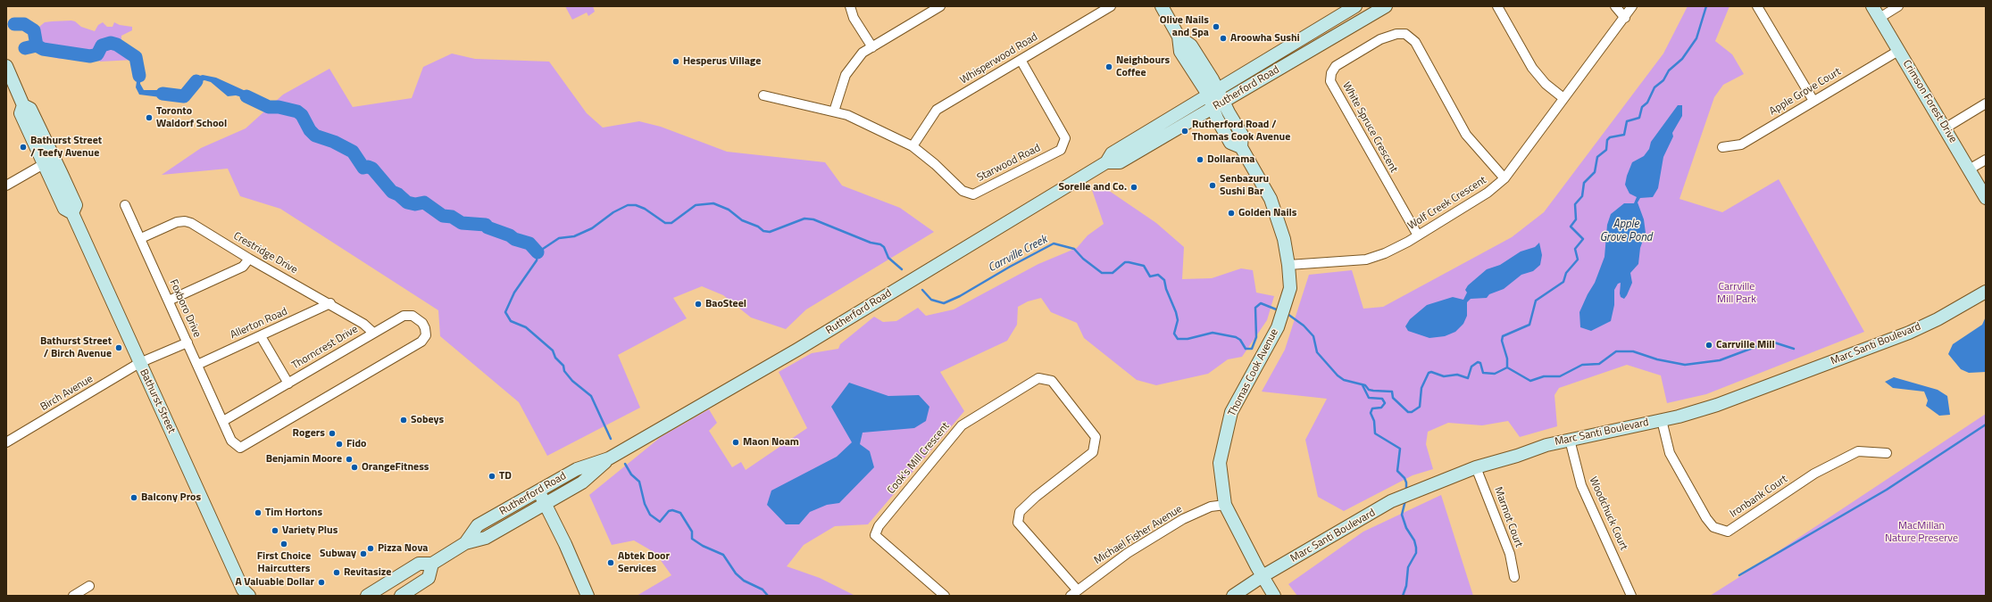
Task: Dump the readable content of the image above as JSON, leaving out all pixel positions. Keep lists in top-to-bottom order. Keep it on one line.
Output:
{"streets":{"main road":["Rutherford Road","Crimson Forest Drive","Marc Santi Boulevard","Thomas Cook Avenue","Bathurst Street"],"street":["Whisperwood Road","Apple Grove Court","White Spruce Crescent","Starwood Road","Wolf Creek Crescent","Crestridge Drive","Foxboro Drive","Allerton Road","Thorncrest Drive","Birch Avenue","Cook's Mill Crescent","Ironbank Court","Woodchuck Court","Marmot Court","Michael Fisher Avenue"]},"crossings":[["Whisperwood Road","Starwood Road"],["Rutherford Road","Thomas Cook Avenue"],["Apple Grove Court","Crimson Forest Drive"],["White Spruce Crescent","Wolf Creek Crescent"],["Wolf Creek Crescent","Thomas Cook Avenue"],["Crestridge Drive","Foxboro Drive"],["Crestridge Drive","Allerton Road"],["Crestridge Drive","Thorncrest Drive"],["Foxboro Drive","Allerton Road"],["Foxboro Drive","Thorncrest Drive"],["Foxboro Drive","Birch Avenue"],["Marc Santi Boulevard","Thomas Cook Avenue"],["Marc Santi Boulevard","Ironbank Court"],["Marc Santi Boulevard","Woodchuck Court"],["Marc Santi Boulevard","Marmot Court"],["Thomas Cook Avenue","Michael Fisher Avenue"],["Birch Avenue","Bathurst Street"],["Cook's Mill Crescent","Michael Fisher Avenue"]],"water":["Apple Grove Pond","Carrville Creek"],"parks":["Carrville Mill Park","MacMillan Nature Preserve"],"places":["Olive Nails and Spa","Aroowha Sushi","Hesperus Village","Neighbours Coffee","Toronto Waldorf School","Rutherford Road / Thomas Cook Avenue","Bathurst Street / Teefy Avenue","Dollarama","Senbazuru Sushi Bar","Sorelle and Co.","Golden Nails","BaoSteel","Carrville Mill","Bathurst Street / Birch Avenue","Sobeys","Rogers","Maon Noam","Fido","Benjamin Moore","OrangeFitness","TD","Balcony Pros","Tim Hortons","Variety Plus","First Choice Haircutters","Pizza Nova","Subway","Abtek Door Services","Revitasize","A Valuable Dollar"]}
